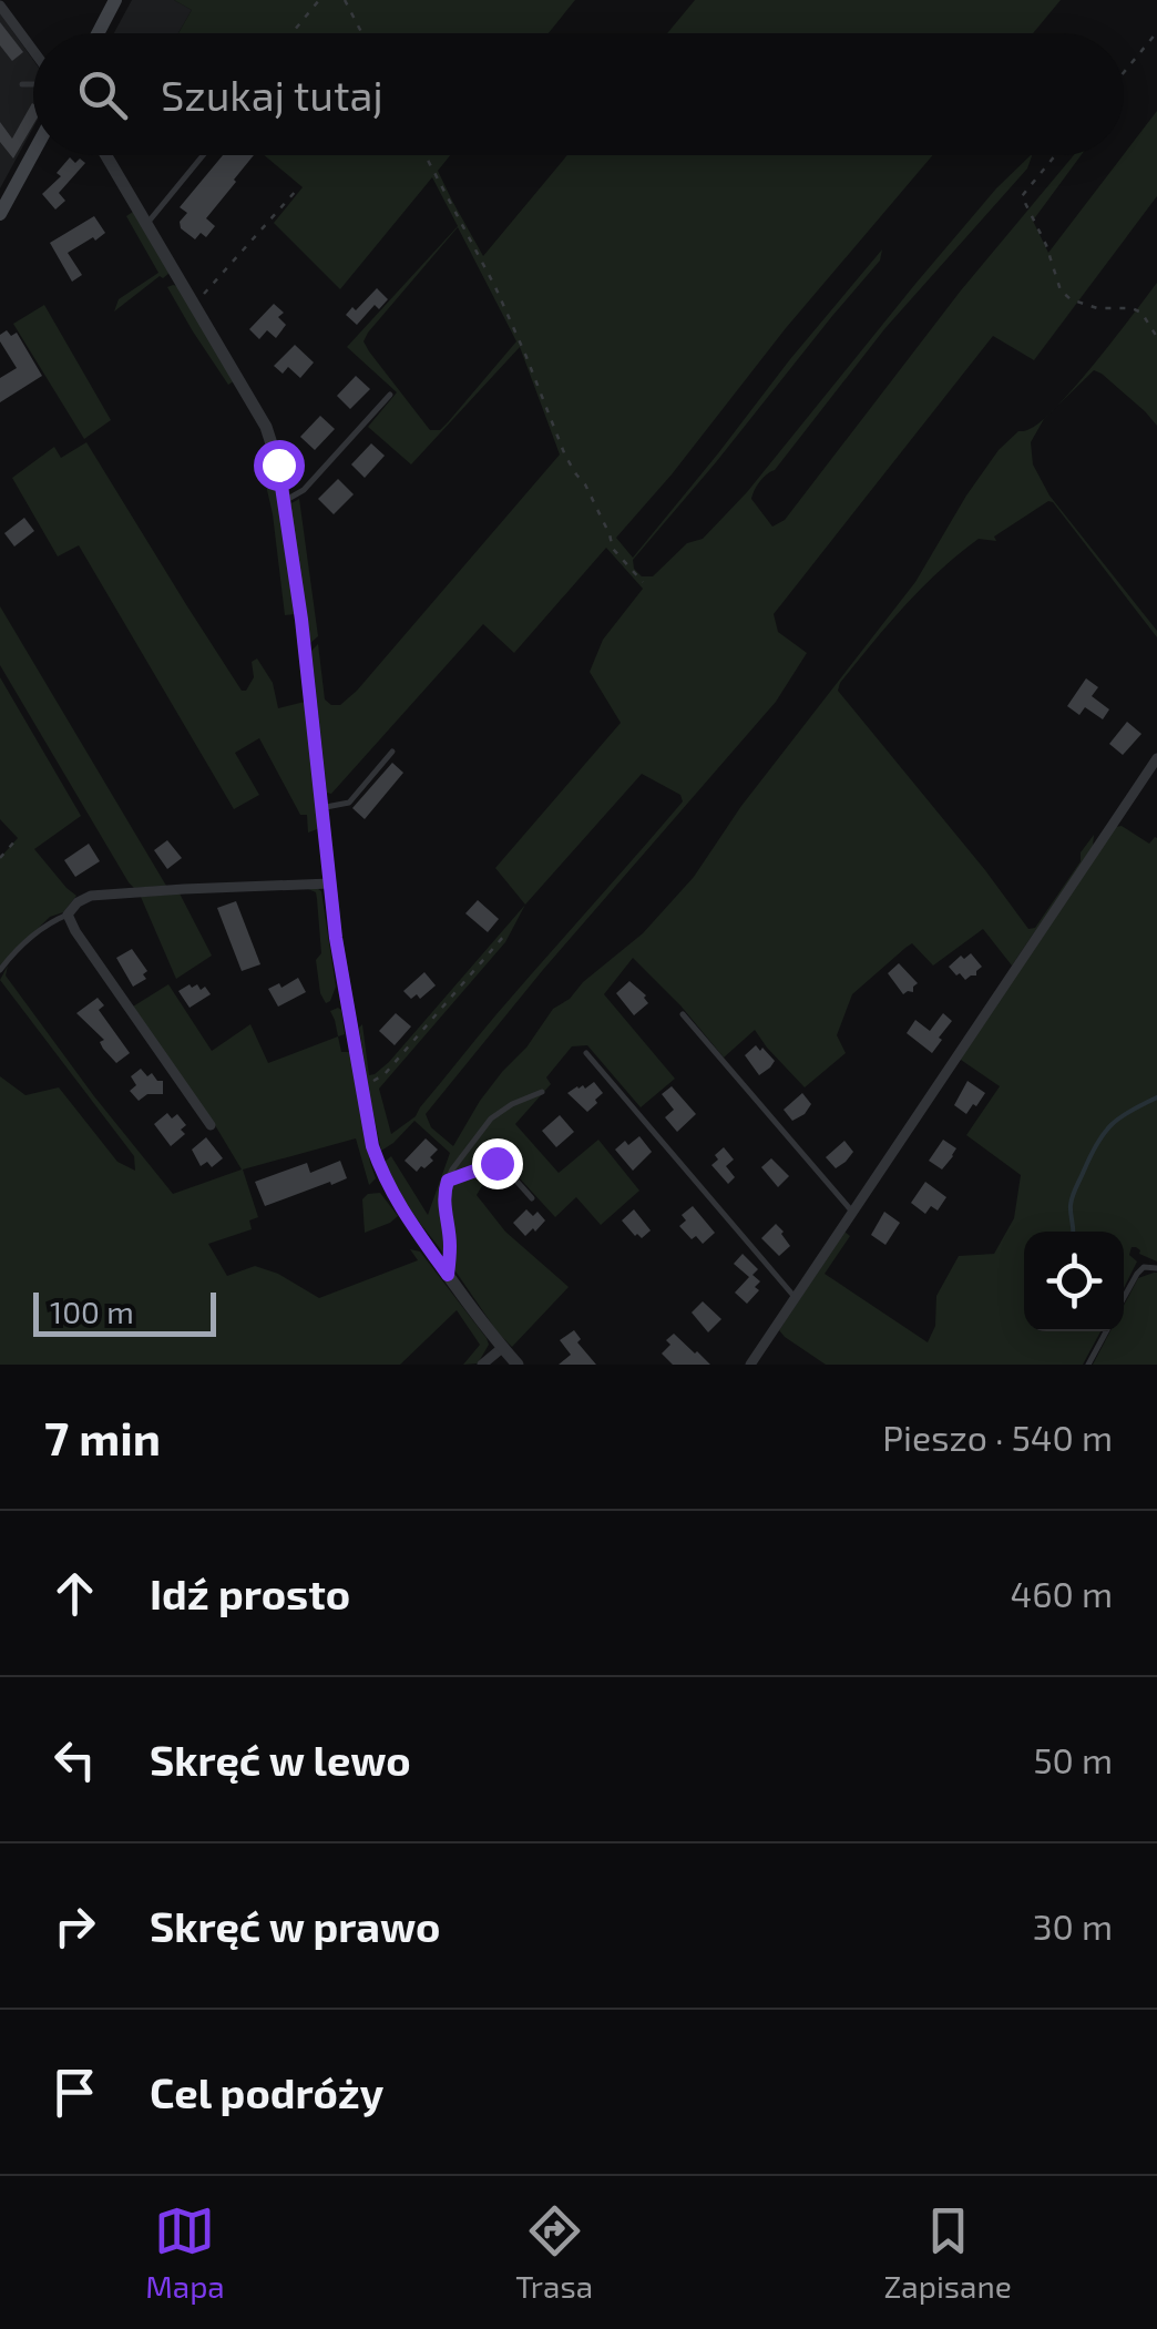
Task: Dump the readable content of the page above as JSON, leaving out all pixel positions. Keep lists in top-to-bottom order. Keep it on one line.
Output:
{"scale_bar":"100 m","page":{"search":"Szukaj tutaj","scale":"100 m","heading":["7 min","Pieszo · 540 m"],"list":[["Idź prosto","460 m"],["Skręć w lewo","50 m"],["Skręć w prawo","30 m"],"Cel podróży"],"nav":["Mapa","Trasa","Zapisane"]}}
